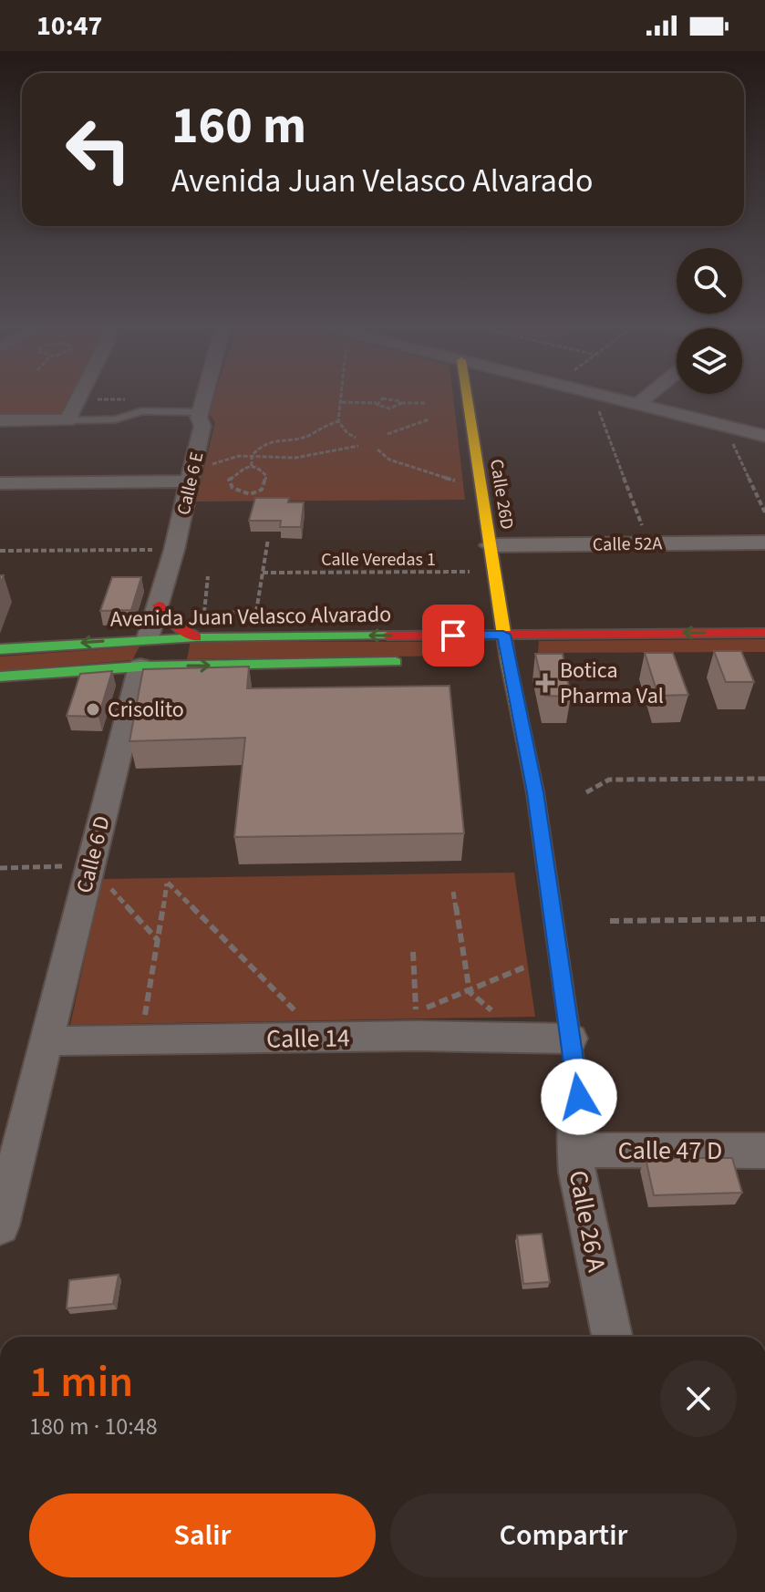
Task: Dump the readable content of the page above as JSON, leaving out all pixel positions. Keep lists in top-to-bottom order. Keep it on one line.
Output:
{"streets":{"main road":["Calle 26D","Avenida Juan Velasco Alvarado"],"street":["Calle 6 E","Calle 52A","Calle 6 D","Calle 14","Calle 47 D","Calle 26 A"],"path":["Calle Veredas 1"]},"crossings":[["Calle 6 E","Avenida Juan Velasco Alvarado"],["Calle 26D","Calle 52A"],["Calle 26D","Calle Veredas 1"],["Calle 26D","Avenida Juan Velasco Alvarado"],["Calle 26D","Calle 14"],["Calle 26D","Calle 26 A"],["Calle 6 D","Calle 14"],["Calle 47 D","Calle 26 A"]],"places":{"health":["Botica Pharma Val"],"other":["Crisolito"]},"page":{"status":"10:47","turn":["160 m","Avenida Juan Velasco Alvarado"],"heading":["1 min","180 m · 10:48"],"buttons":["Salir","Compartir"]}}
